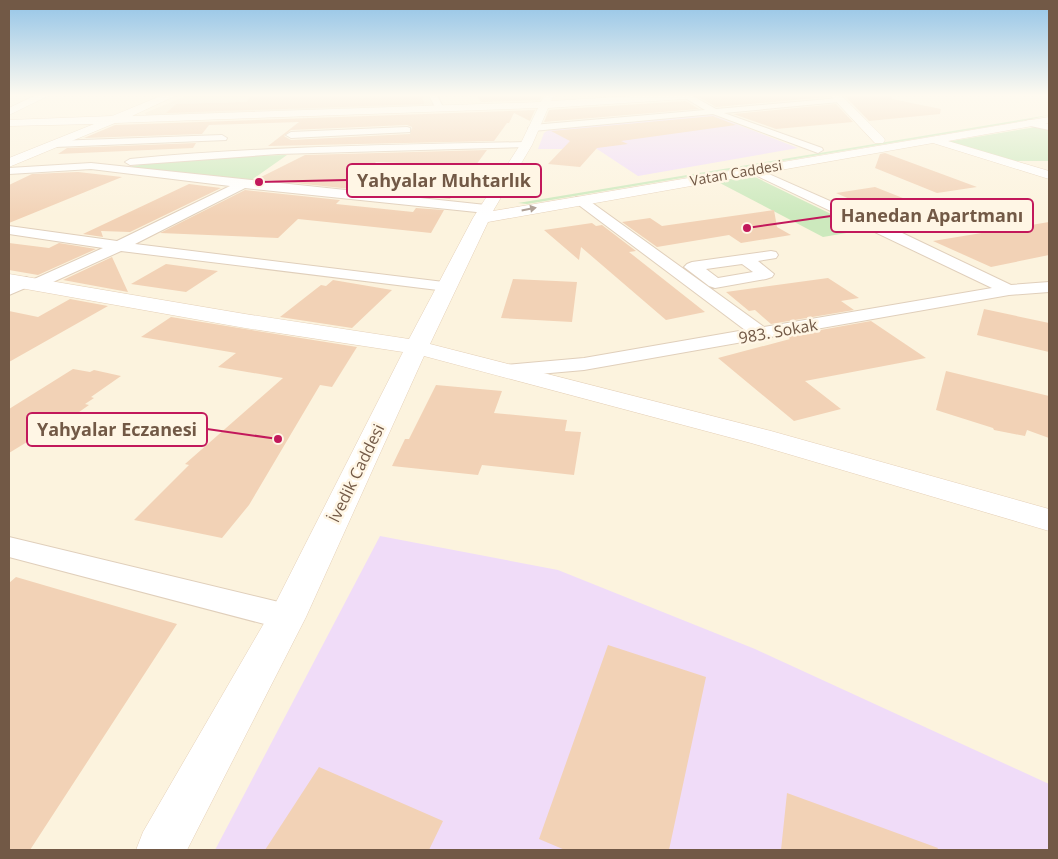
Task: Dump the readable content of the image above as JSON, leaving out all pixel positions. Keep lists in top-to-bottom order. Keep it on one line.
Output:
{"streets":{"main road":["Vatan Caddesi","İvedik Caddesi"],"street":["983. Sokak"]},"crossings":[["Vatan Caddesi","İvedik Caddesi"]],"places":["Yahyalar Muhtarlık","Hanedan Apartmanı","Yahyalar Eczanesi"]}
